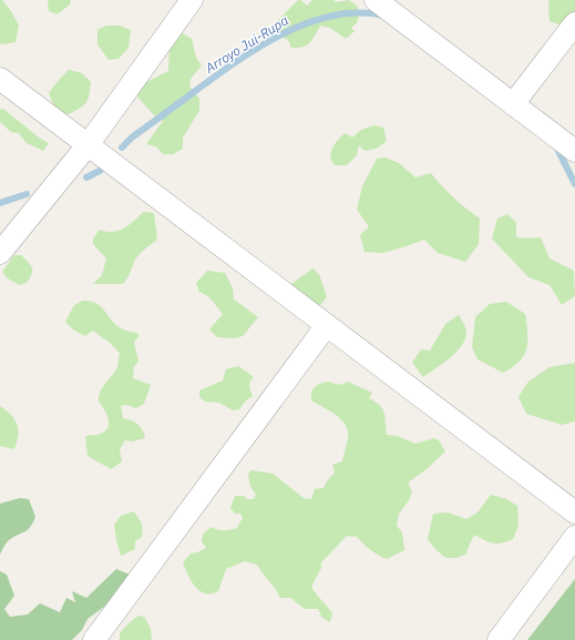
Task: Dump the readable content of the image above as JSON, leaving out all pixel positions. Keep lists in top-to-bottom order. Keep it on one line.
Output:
{"water":["Arroyo Jui-Rupa"]}
